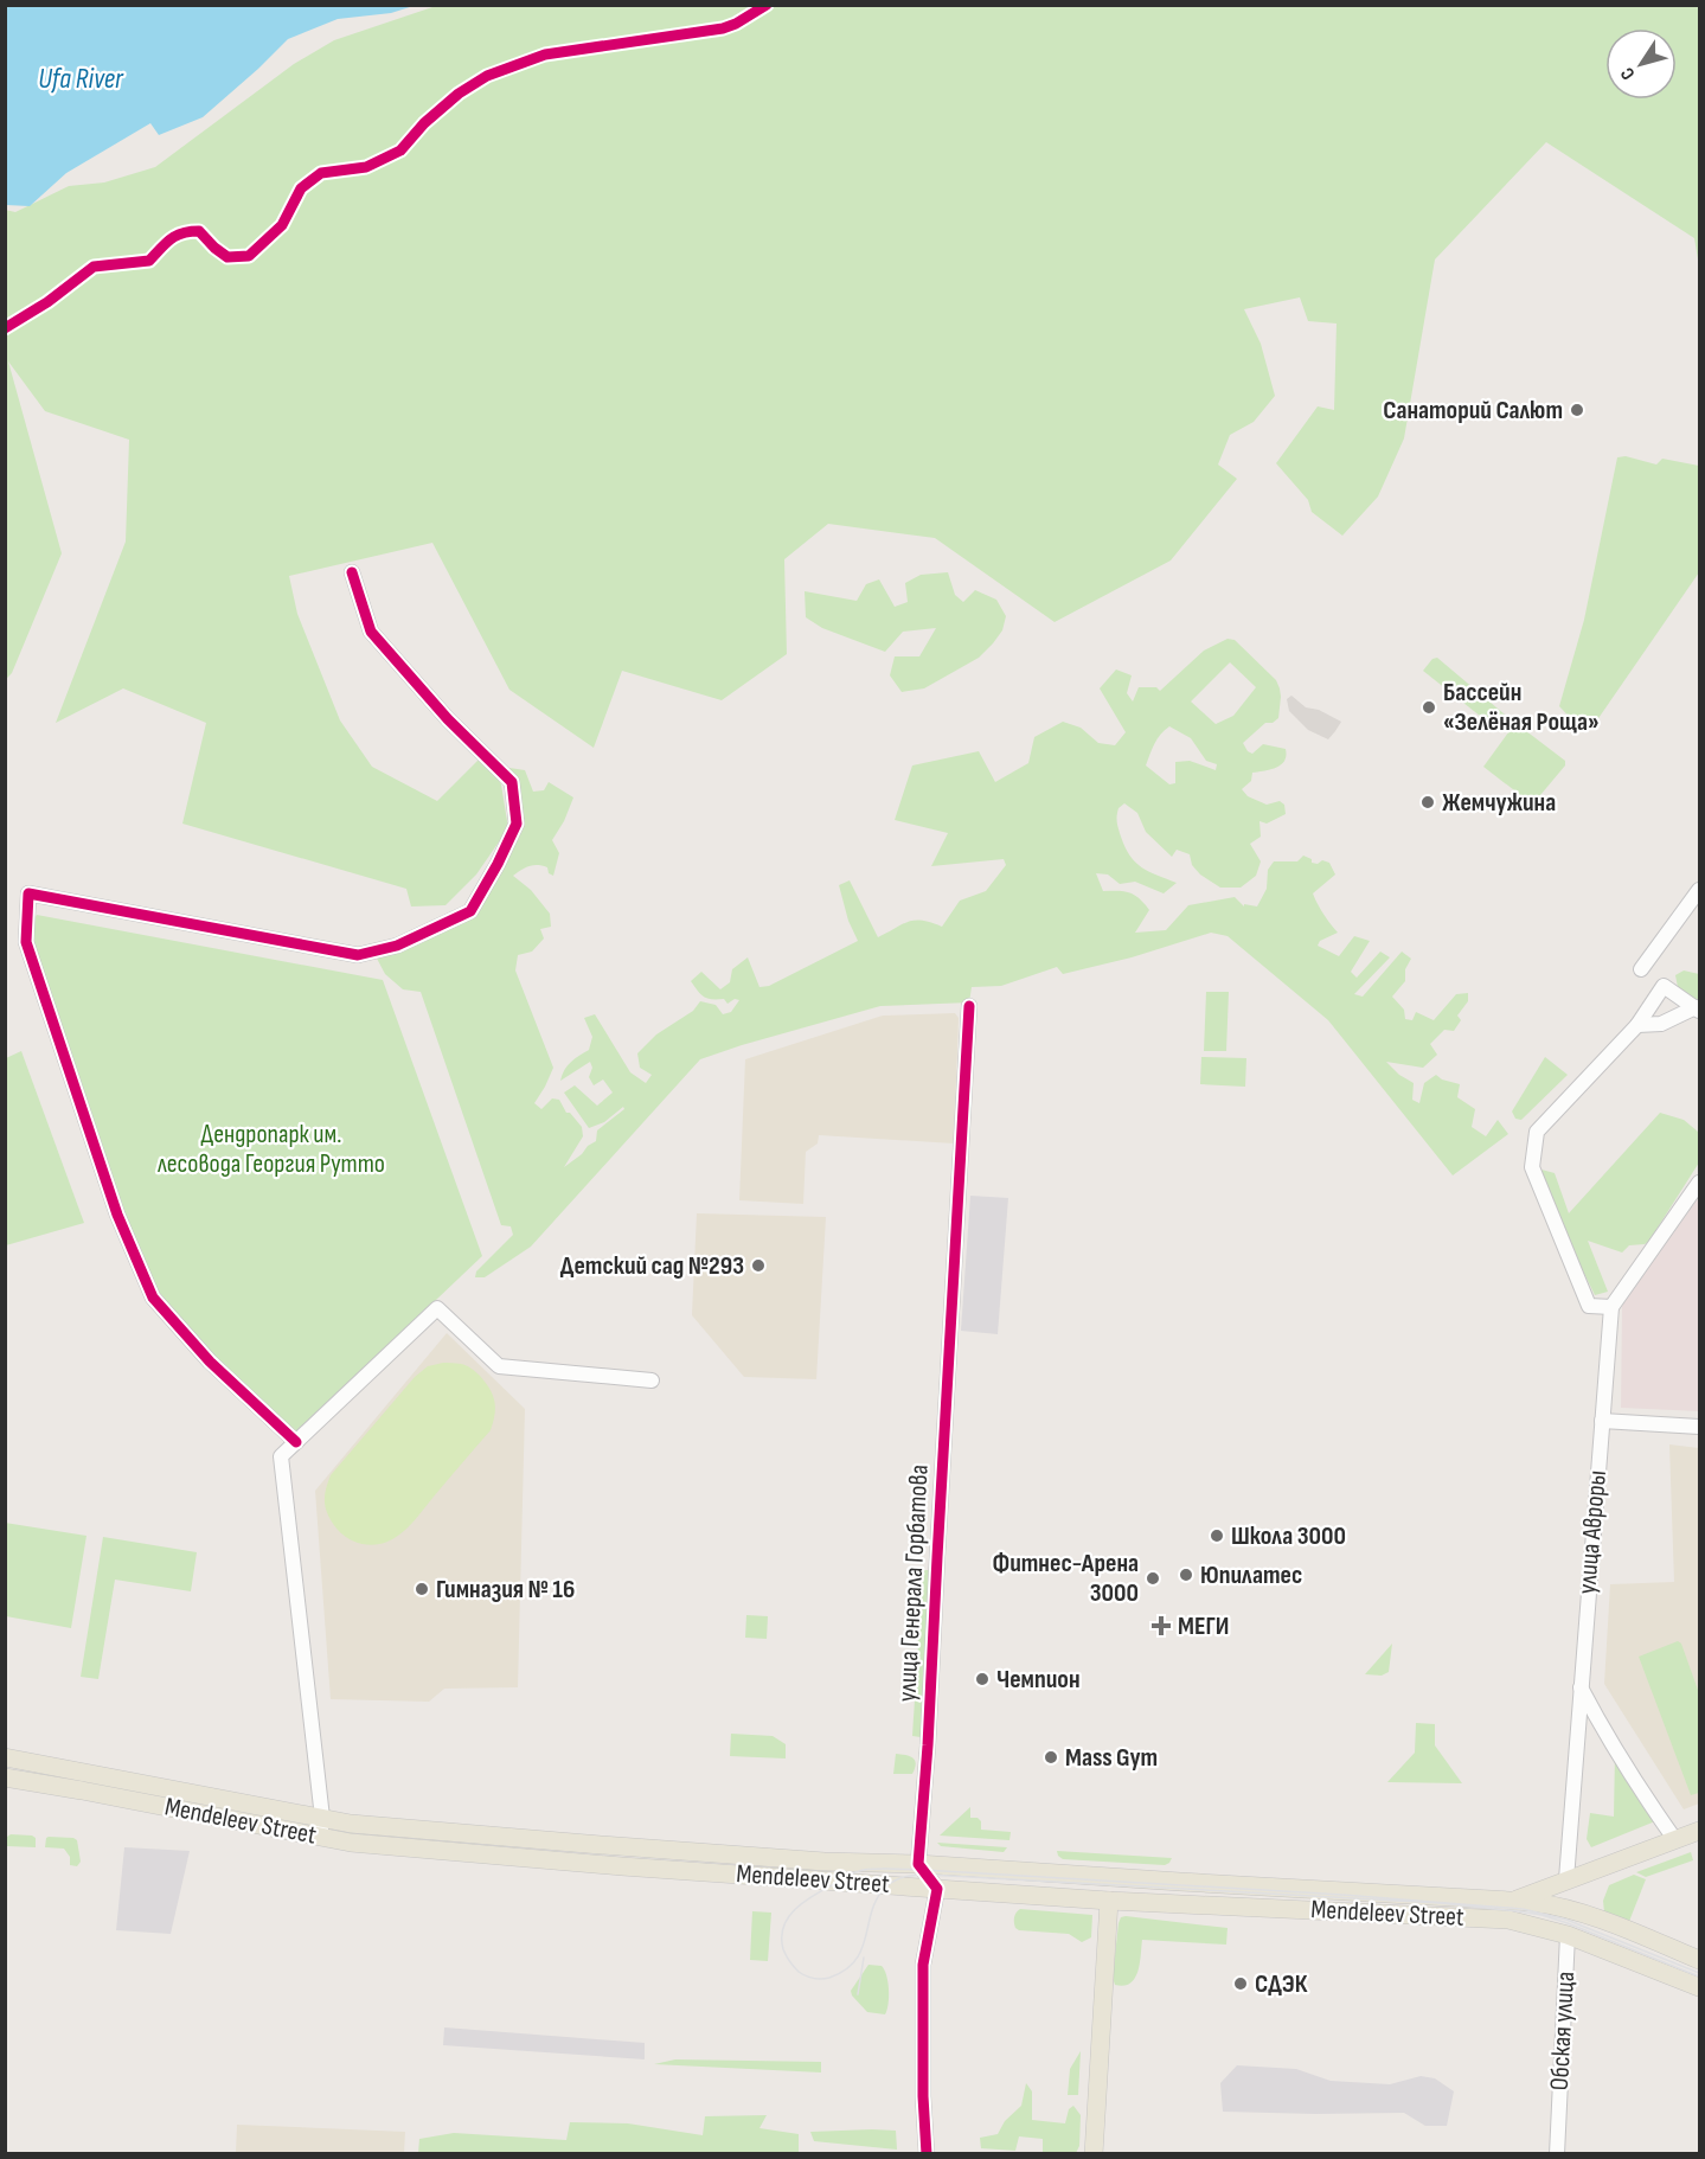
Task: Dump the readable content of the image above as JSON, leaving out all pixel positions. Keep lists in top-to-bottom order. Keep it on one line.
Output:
{"streets":{"main road":["улица Авроры","Mendeleev Street","Обская улица"],"street":["улица Генерала Горбатова"]},"crossings":[["улица Авроры","Обская улица"],["улица Генерала Горбатова","Mendeleev Street"],["Mendeleev Street","Обская улица"]],"water":["Ufa River"],"parks":["Дендропарк им. лесовода Георгия Рутто"],"places":{"other":["Санаторий Салют","Бассейн «Зелёная Роща»","Жемчужина","Детский сад №293","Школа 3000","Юпилатес","Фитнес-Арена 3000","Гимназия № 16","Чемпион","Mass Gym","СДЭК"],"health":["МЕГИ"]},"north":"bottom left"}
